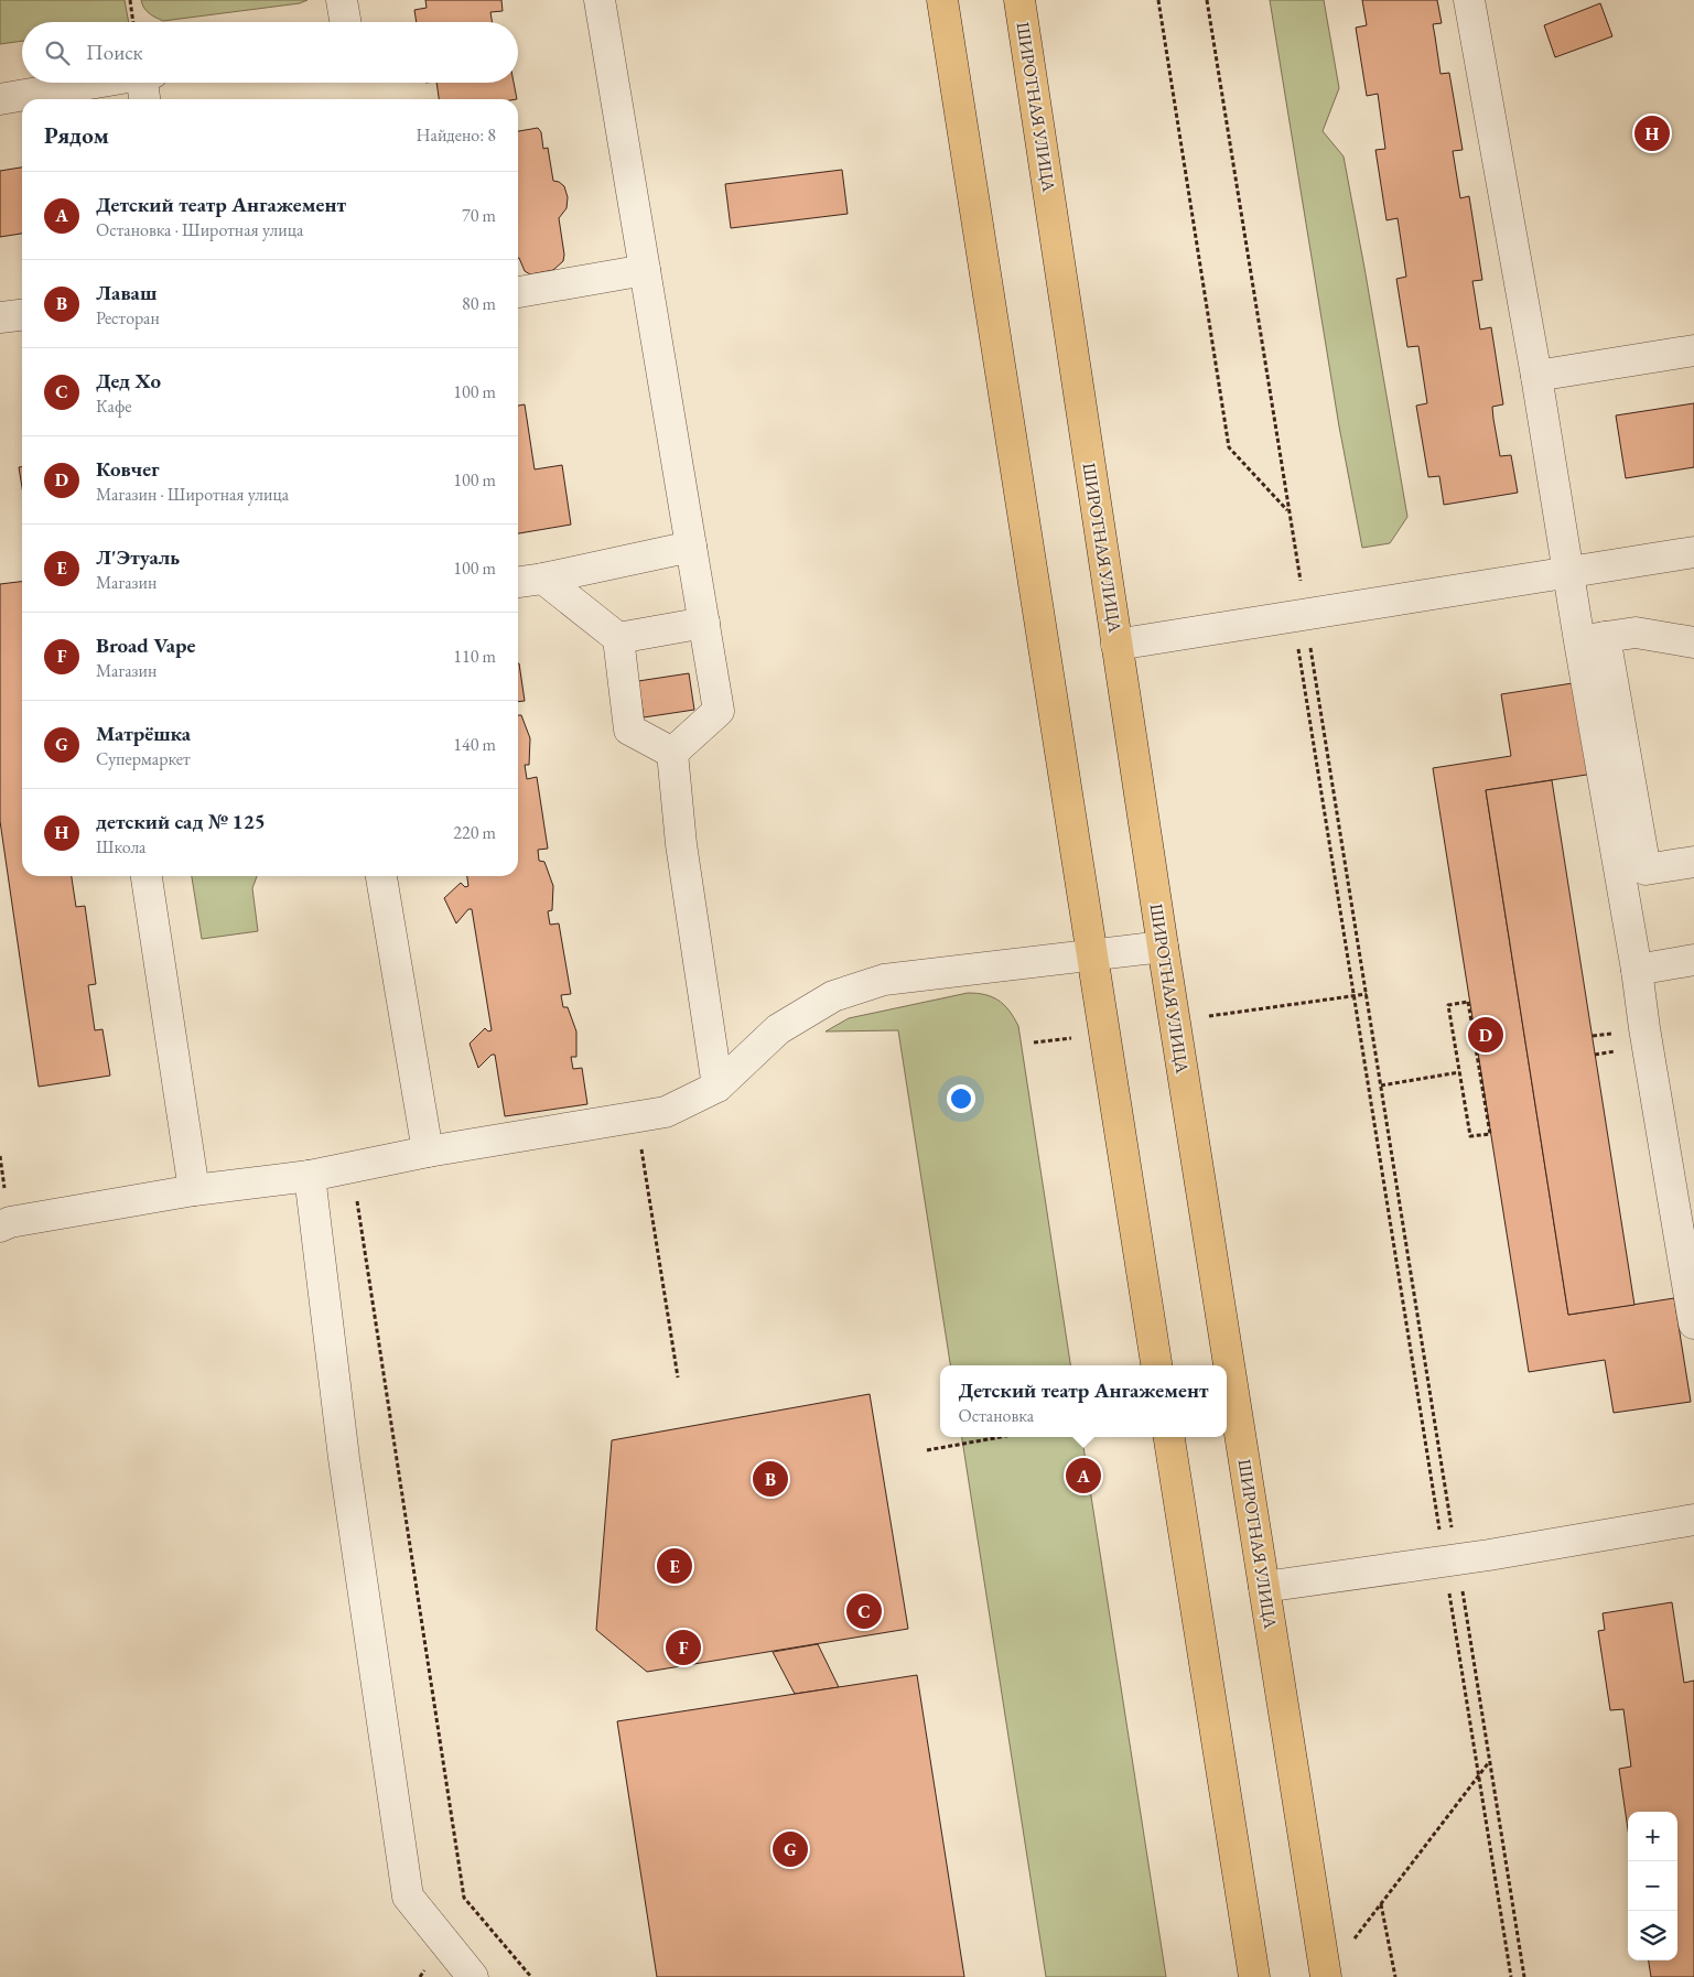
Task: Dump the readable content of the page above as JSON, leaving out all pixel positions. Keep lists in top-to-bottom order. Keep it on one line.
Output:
{"streets":{"main road":["ШИРОТНАЯ УЛИЦА"]},"page":{"search":"Поиск","heading":["Рядом","Найдено: 8"],"pins":["H","D","A","B","E","C","F","G"],"list":[{"mark":"A","name":"Детский театр Ангажемент","note":"Остановка · Широтная улица","value":"70 m"},{"mark":"B","name":"Лаваш","note":"Ресторан","value":"80 m"},{"mark":"C","name":"Дед Хо","note":"Кафе","value":"100 m"},{"mark":"D","name":"Ковчег","note":"Магазин · Широтная улица","value":"100 m"},{"mark":"E","name":"Л'Этуаль","note":"Магазин","value":"100 m"},{"mark":"F","name":"Broad Vape","note":"Магазин","value":"110 m"},{"mark":"G","name":"Матрёшка","note":"Супермаркет","value":"140 m"},{"mark":"H","name":"детский сад № 125","note":"Школа","value":"220 m"}],"popup":["Детский театр Ангажемент","Остановка"],"map_buttons":["+","−"]}}
